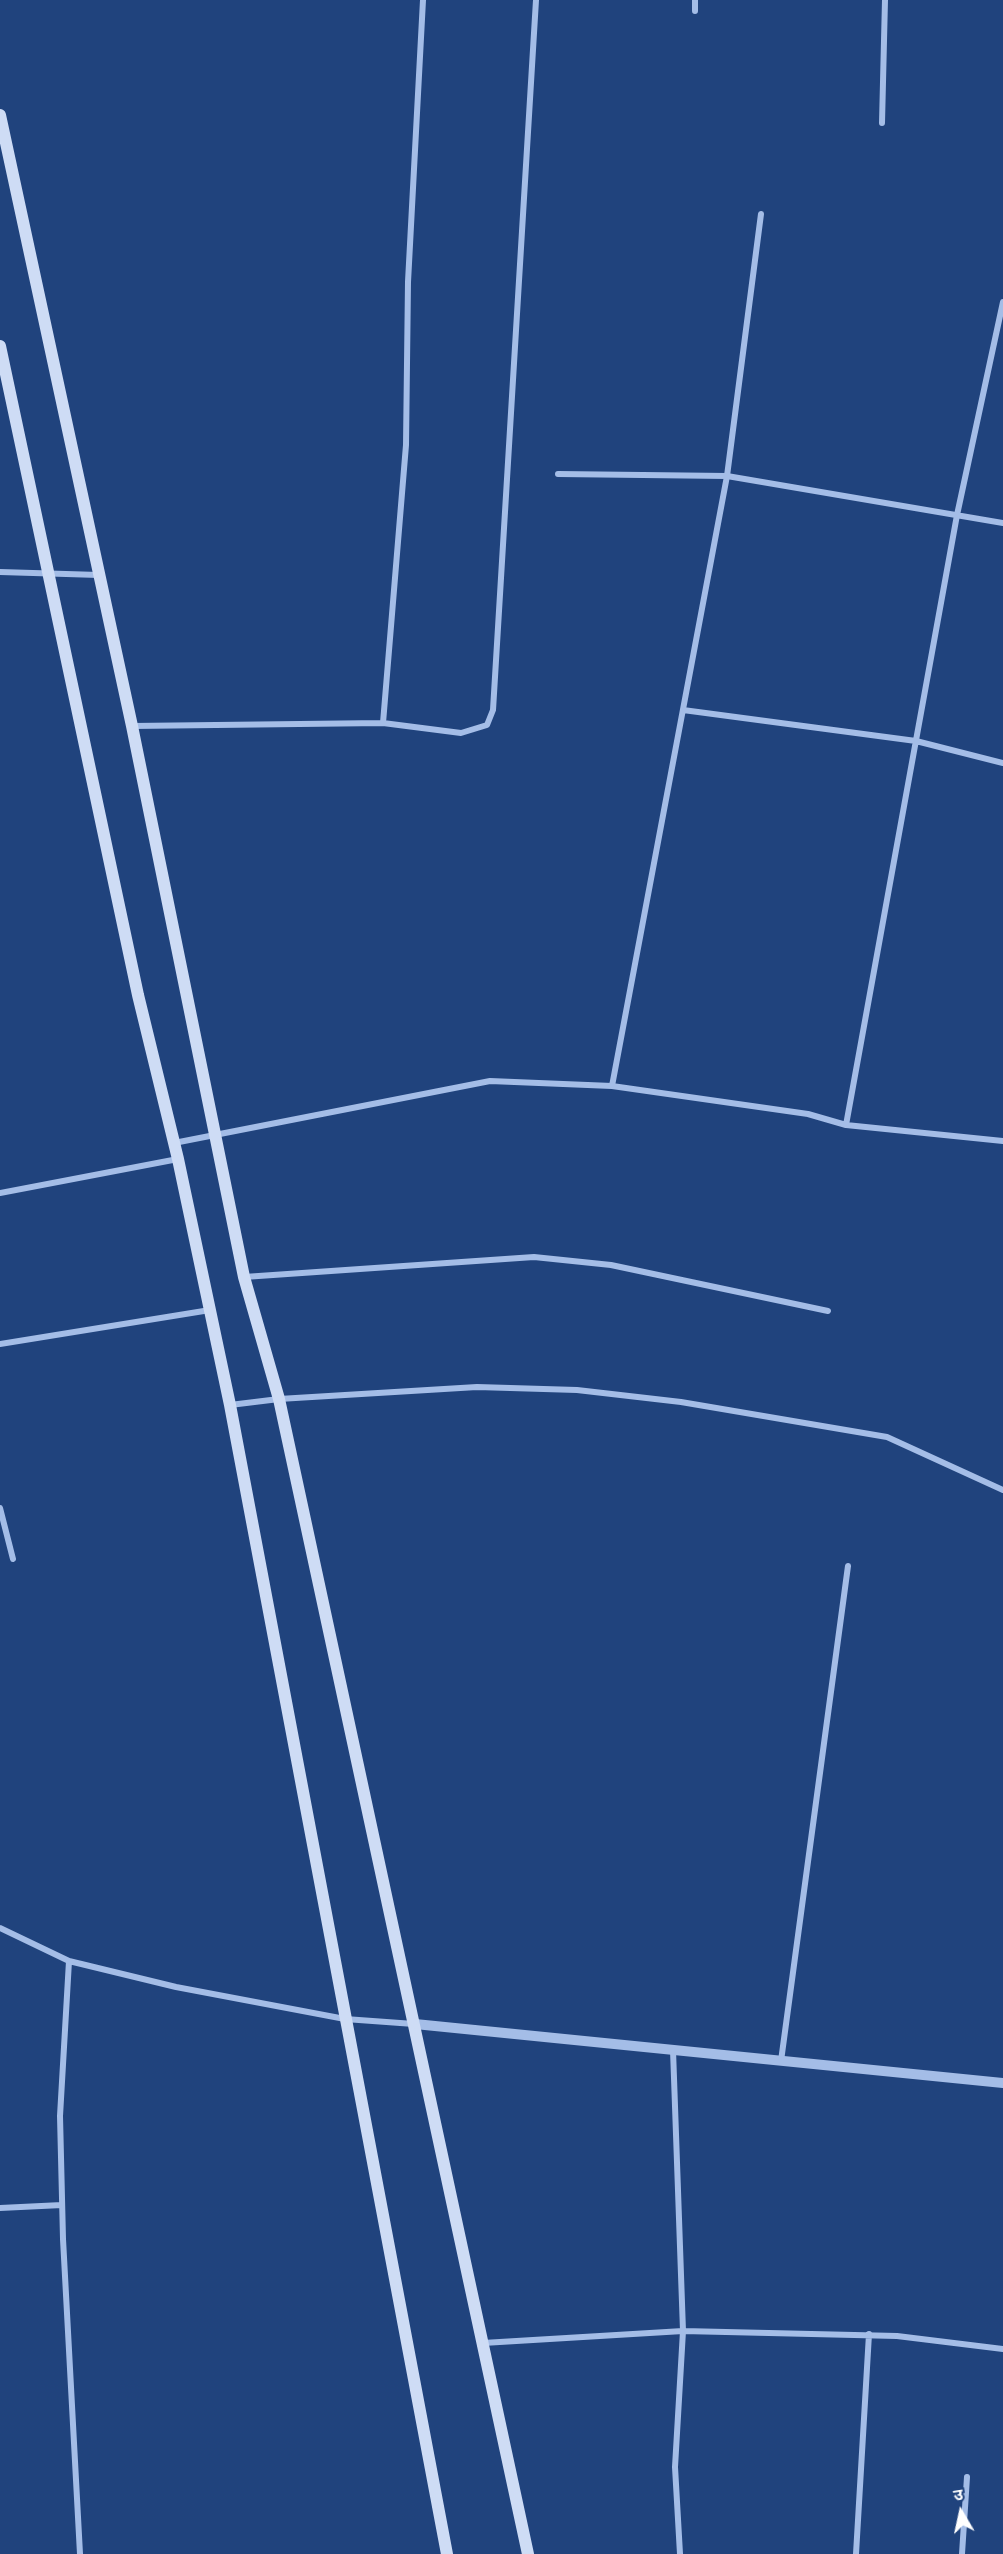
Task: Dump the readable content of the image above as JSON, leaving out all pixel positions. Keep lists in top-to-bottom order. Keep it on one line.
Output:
{"north":"top"}
